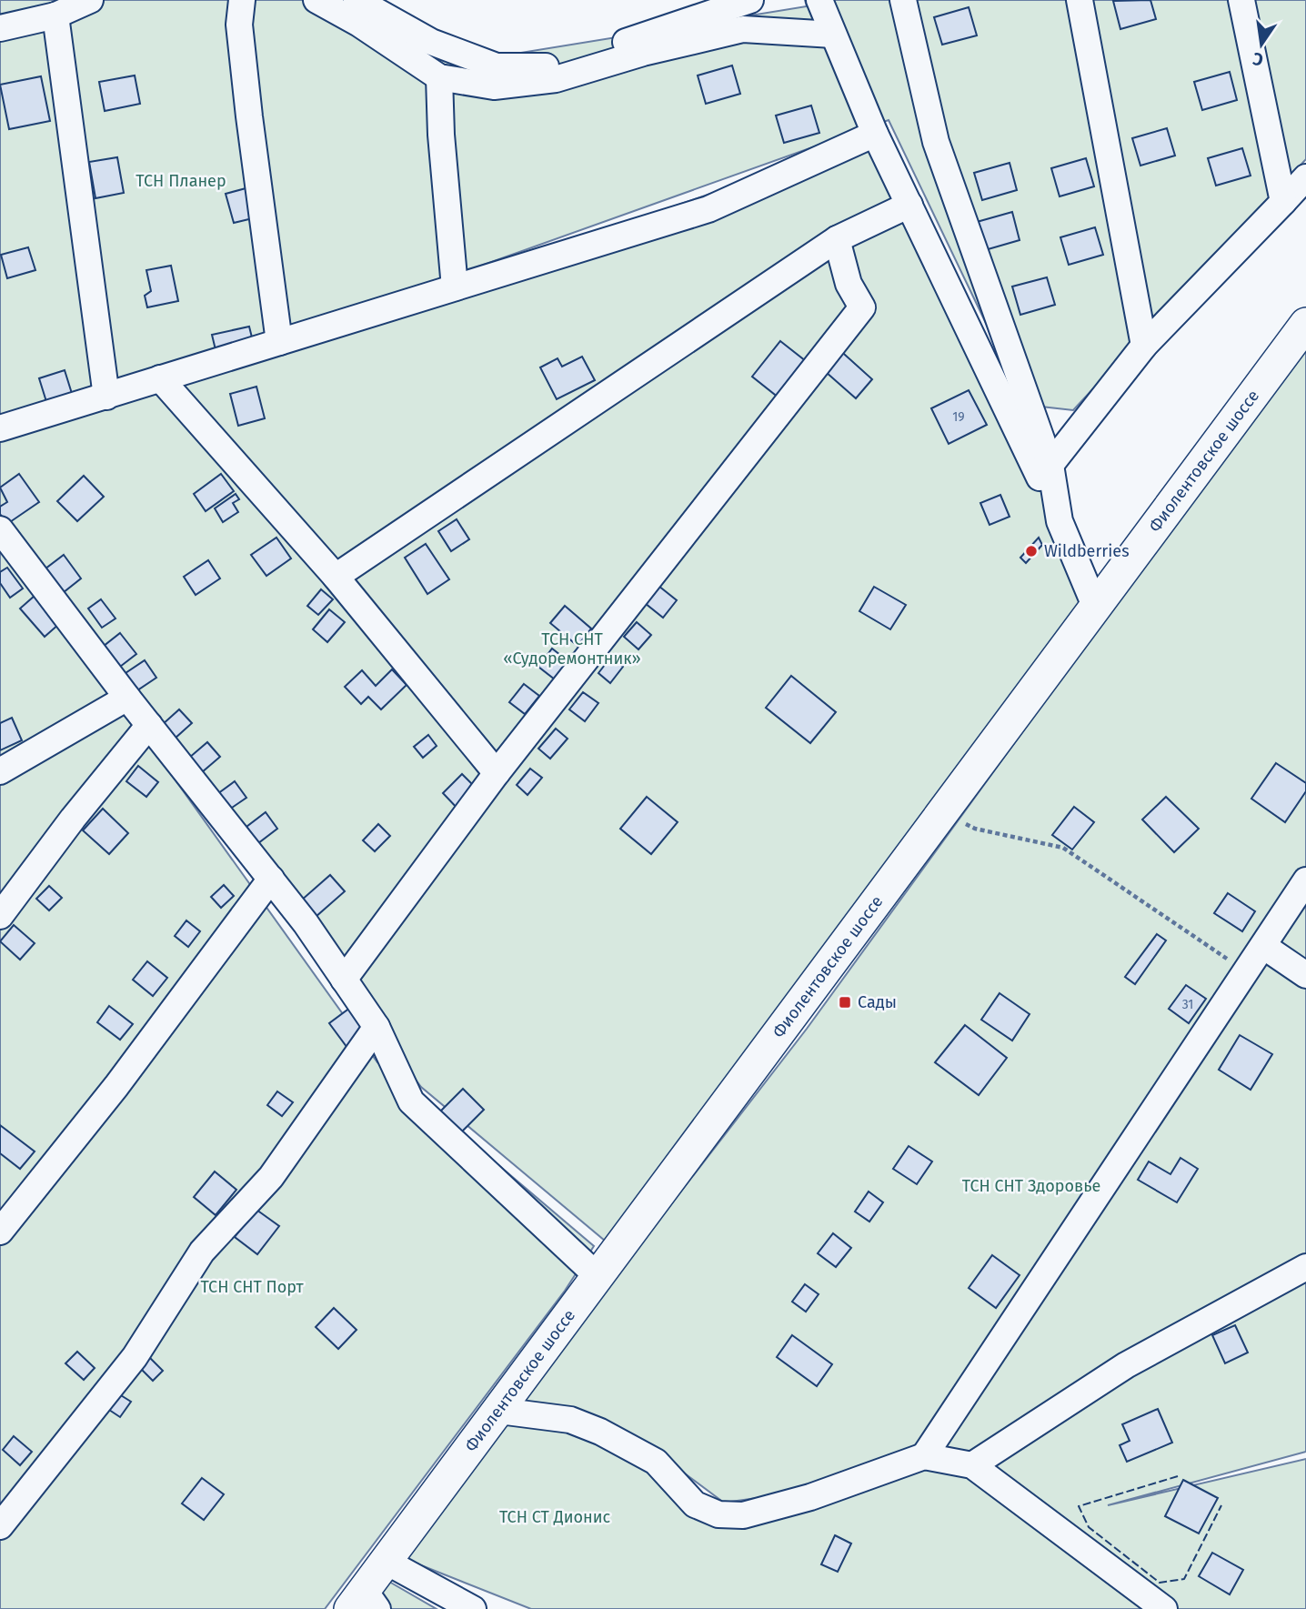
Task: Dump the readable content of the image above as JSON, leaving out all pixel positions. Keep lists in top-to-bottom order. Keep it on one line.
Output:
{"streets":{"main road":["Фиолентовское шоссе"]},"parks":["ТСН Планер","ТСН СНТ «Судоремонтник»","ТСН СНТ Здоровье","ТСН СНТ Порт","ТСН СТ Дионис"],"places":{"other":["Wildberries"],"transit":["Сады"]},"house_numbers":["19","31"],"north":"bottom"}
